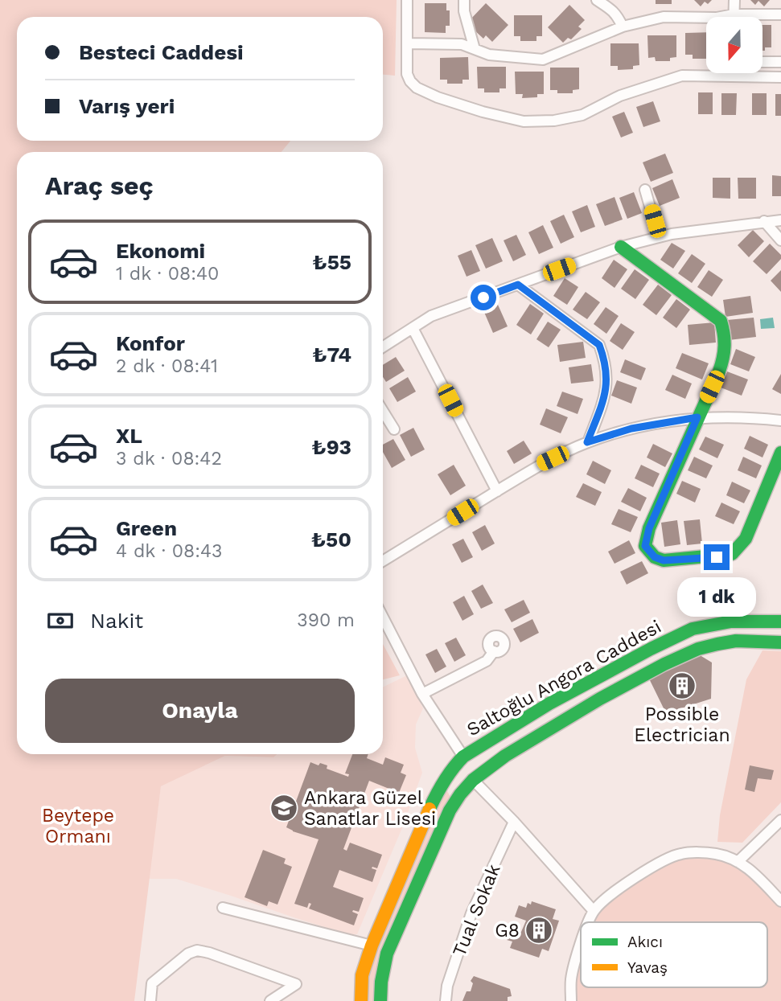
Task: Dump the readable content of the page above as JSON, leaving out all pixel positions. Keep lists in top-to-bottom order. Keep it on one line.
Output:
{"streets":{"street":["Saltoğlu Angora Caddesi","Tual Sokak"]},"parks":["Beytepe Ormanı"],"places":{"building":["Possible Electrician","G8"],"school or university":["Ankara Güzel Sanatlar Lisesi"]},"legend":["Akıcı","Yavaş"],"north":"bottom","page":{"banner":["Besteci Caddesi","Varış yeri"],"heading":"Araç seç","list":[{"name":"Ekonomi","note":"1 dk · 08:40","value":"₺55"},{"name":"Konfor","note":"2 dk · 08:41","value":"₺74"},{"name":"XL","note":"3 dk · 08:42","value":"₺93"},{"name":"Green","note":"4 dk · 08:43","value":"₺50"}],"bubble":"1 dk","pay":["Nakit","390 m"],"buttons":"Onayla"}}
